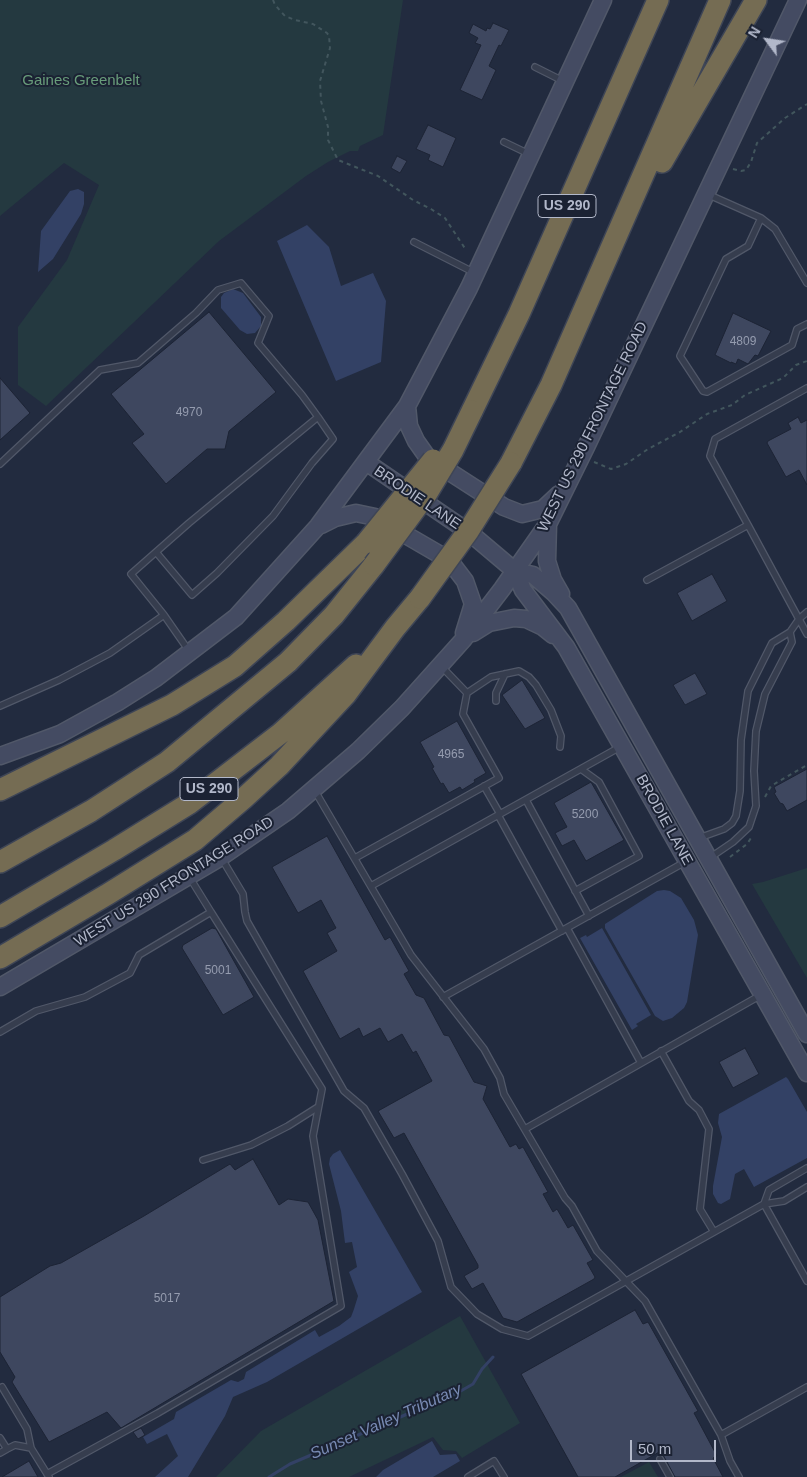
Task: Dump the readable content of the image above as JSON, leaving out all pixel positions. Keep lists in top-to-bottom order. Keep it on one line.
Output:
{"streets":{"highway":["US 290"],"main road":["WEST US 290 FRONTAGE ROAD","BRODIE LANE"]},"crossings":[["WEST US 290 FRONTAGE ROAD","BRODIE LANE"]],"water":["Sunset Valley Tributary"],"parks":["Gaines Greenbelt"],"house_numbers":["4809","4970","4965","5200","5001","5017"],"scale_bar":"50 m","north":"top left"}
